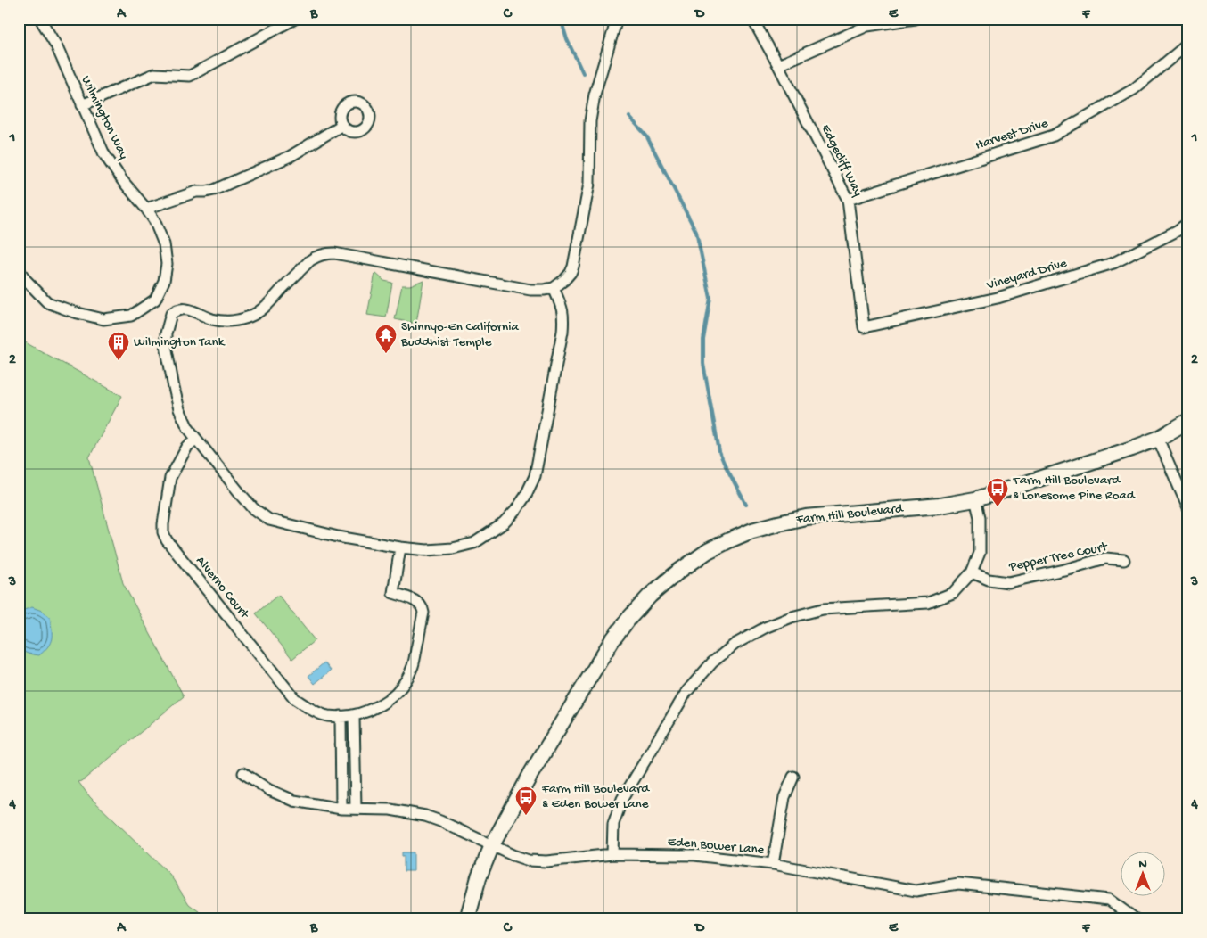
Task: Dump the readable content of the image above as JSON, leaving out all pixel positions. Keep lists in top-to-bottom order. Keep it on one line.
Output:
{"streets":{"main road":["Farm Hill Boulevard"],"street":["Wilmington Way","Harvest Drive","Edgecliff Way","Vineyard Drive","Pepper Tree Court","Alverno Court","Eden Bower Lane"]},"crossings":[["Harvest Drive","Edgecliff Way"],["Edgecliff Way","Vineyard Drive"],["Farm Hill Boulevard","Eden Bower Lane"]],"places":{"temple":["Shinnyo-En California Buddhist Temple"],"building":["Wilmington Tank"],"bus stop":["Farm Hill Boulevard & Lonesome Pine Road","Farm Hill Boulevard & Eden Bower Lane"]},"north":"top","grid":{"columns":["A","B","C","D","E","F"],"rows":["1","2","3","4"]}}
